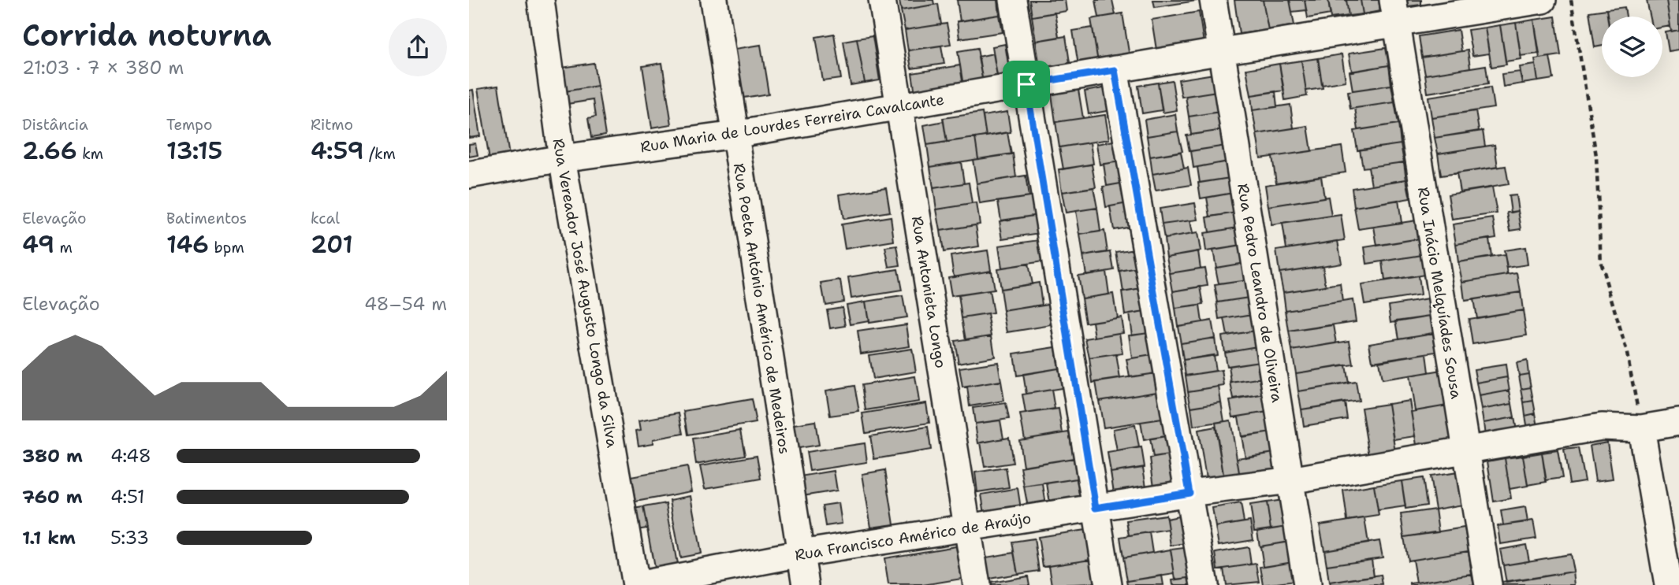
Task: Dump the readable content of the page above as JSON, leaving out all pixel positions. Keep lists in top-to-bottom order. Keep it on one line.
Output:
{"streets":{"street":["Rua Maria de Lourdes Ferreira Cavalcante","Rua Antonieta Longo","Rua Vereador José Augusto Longo da Silva","Rua Pedro Leandro de Oliveira","Rua Inácio Melquíades Sousa","Rua Poeta António Américo de Medeiros","Rua Francisco Américo de Araújo"]},"crossings":[["Rua Maria de Lourdes Ferreira Cavalcante","Rua Antonieta Longo"],["Rua Maria de Lourdes Ferreira Cavalcante","Rua Vereador José Augusto Longo da Silva"],["Rua Maria de Lourdes Ferreira Cavalcante","Rua Pedro Leandro de Oliveira"],["Rua Maria de Lourdes Ferreira Cavalcante","Rua Inácio Melquíades Sousa"],["Rua Maria de Lourdes Ferreira Cavalcante","Rua Poeta António Américo de Medeiros"],["Rua Antonieta Longo","Rua Francisco Américo de Araújo"],["Rua Vereador José Augusto Longo da Silva","Rua Francisco Américo de Araújo"],["Rua Pedro Leandro de Oliveira","Rua Francisco Américo de Araújo"],["Rua Inácio Melquíades Sousa","Rua Francisco Américo de Araújo"],["Rua Poeta António Américo de Medeiros","Rua Francisco Américo de Araújo"]],"page":{"heading":["Corrida noturna","21:03 · 7 × 380 m"],"stats":[["Distância","2.66 km"],["Tempo","13:15"],["Ritmo","4:59 /km"],["Elevação","49 m"],["Batimentos","146 bpm"],["kcal","201"]],"chart":["Elevação","48–54 m"],"list":[{"name":"380 m","note":"4:48"},{"name":"760 m","note":"4:51"},{"name":"1.1 km","note":"5:33"}]}}
